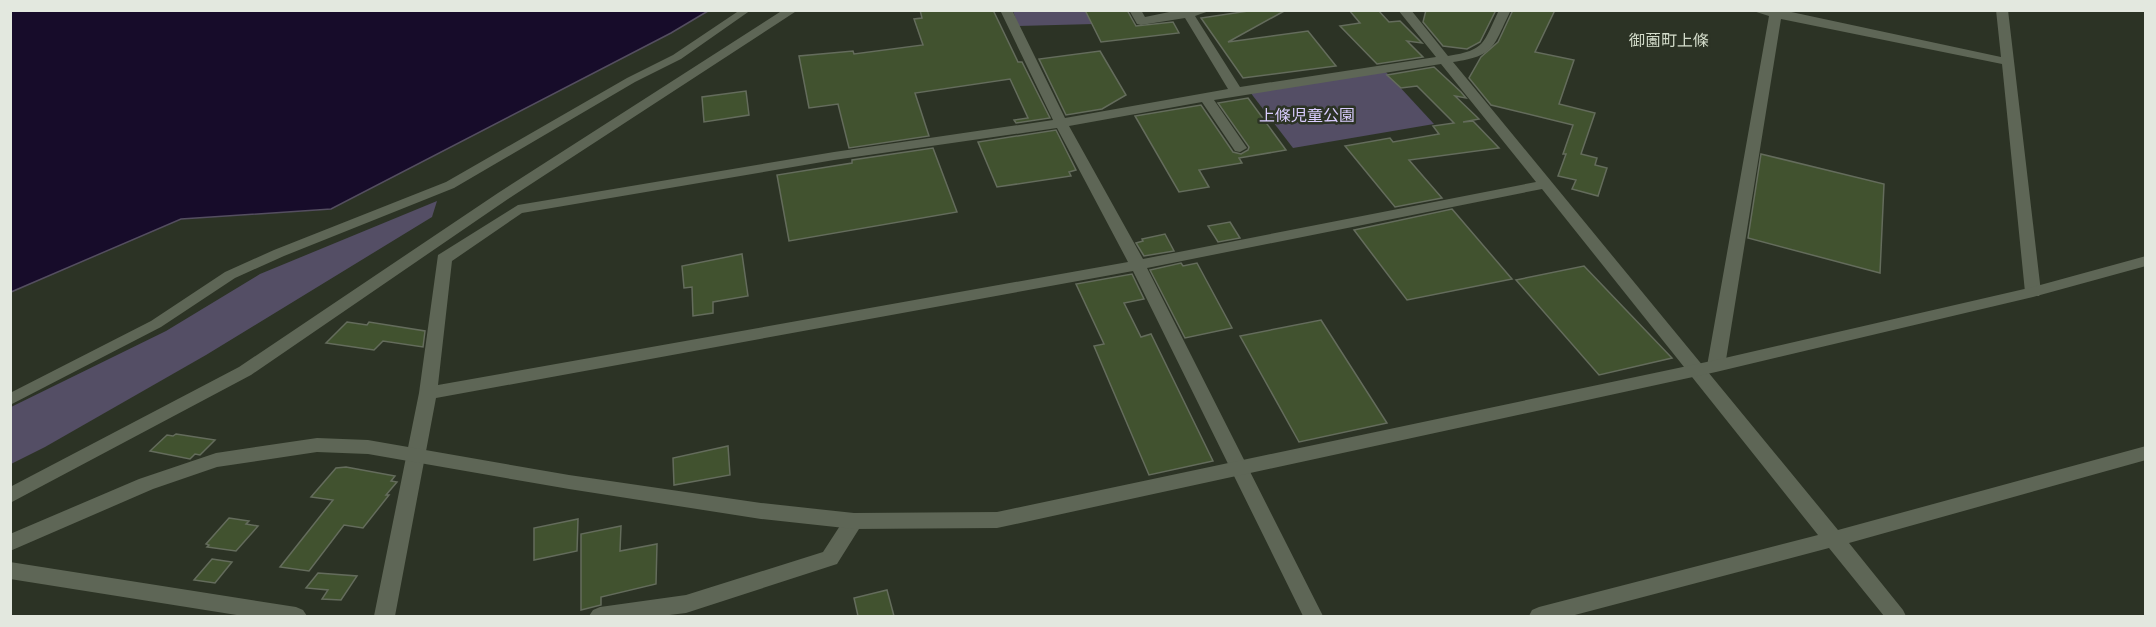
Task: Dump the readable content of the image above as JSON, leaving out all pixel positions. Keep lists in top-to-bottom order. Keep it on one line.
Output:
{"districts":["御薗町上條"],"parks":["上條児童公園"]}
